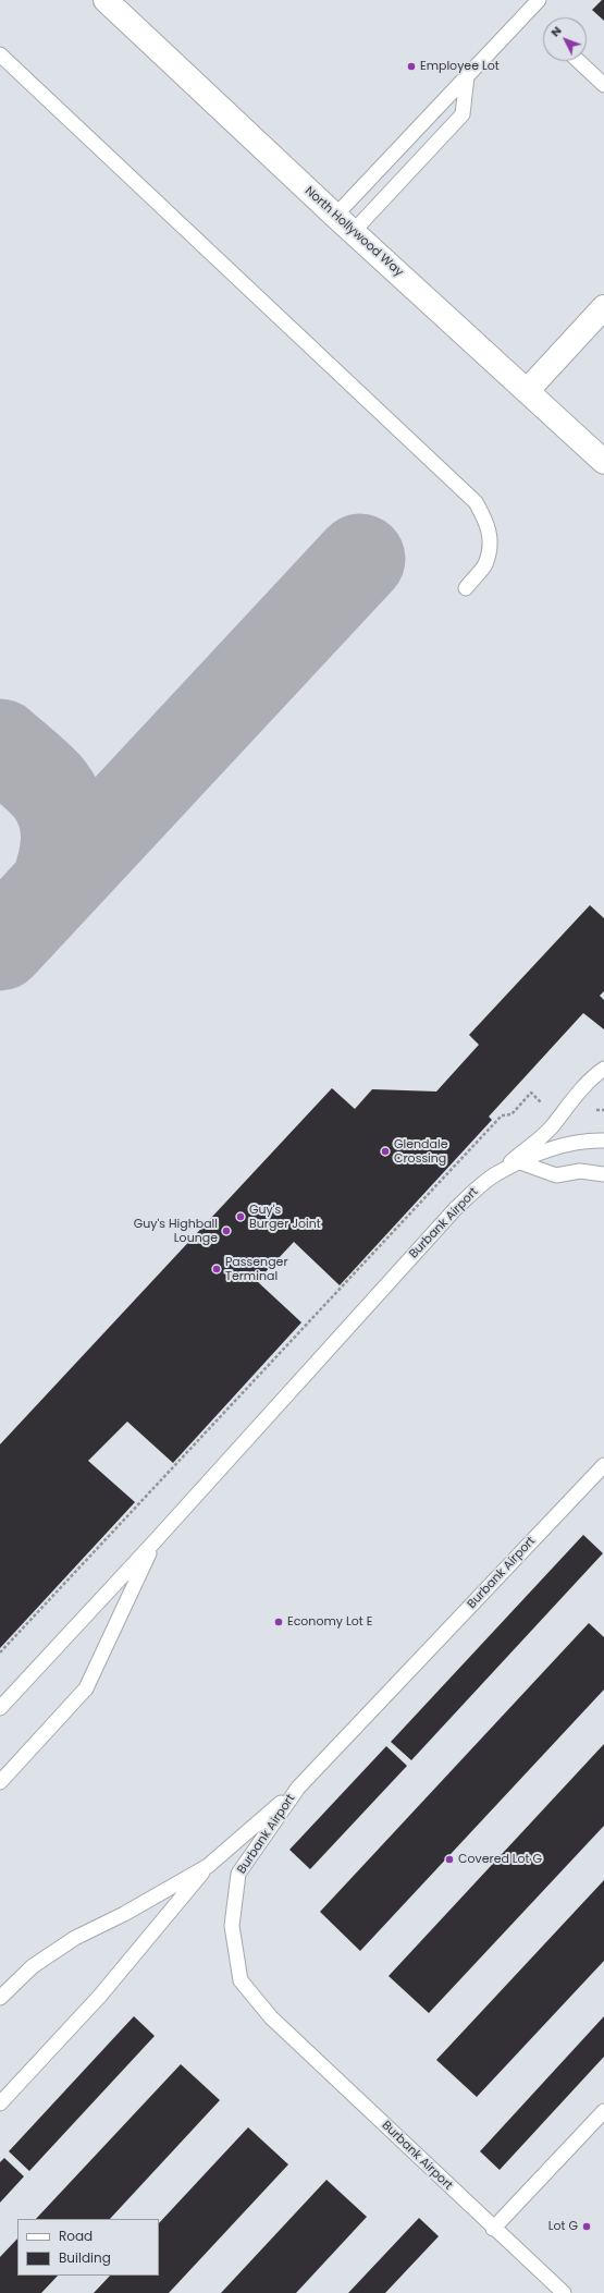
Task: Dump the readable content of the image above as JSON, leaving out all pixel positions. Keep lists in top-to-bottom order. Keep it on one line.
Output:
{"streets":{"main road":["North Hollywood Way"],"lane":["Burbank Airport"]},"places":["Employee Lot","Glendale Crossing","Guy's Burger Joint","Guy's Highball Lounge","Passenger Terminal","Economy Lot E","Covered Lot G","Lot G"],"legend":["Road","Building"],"north":"top left"}
